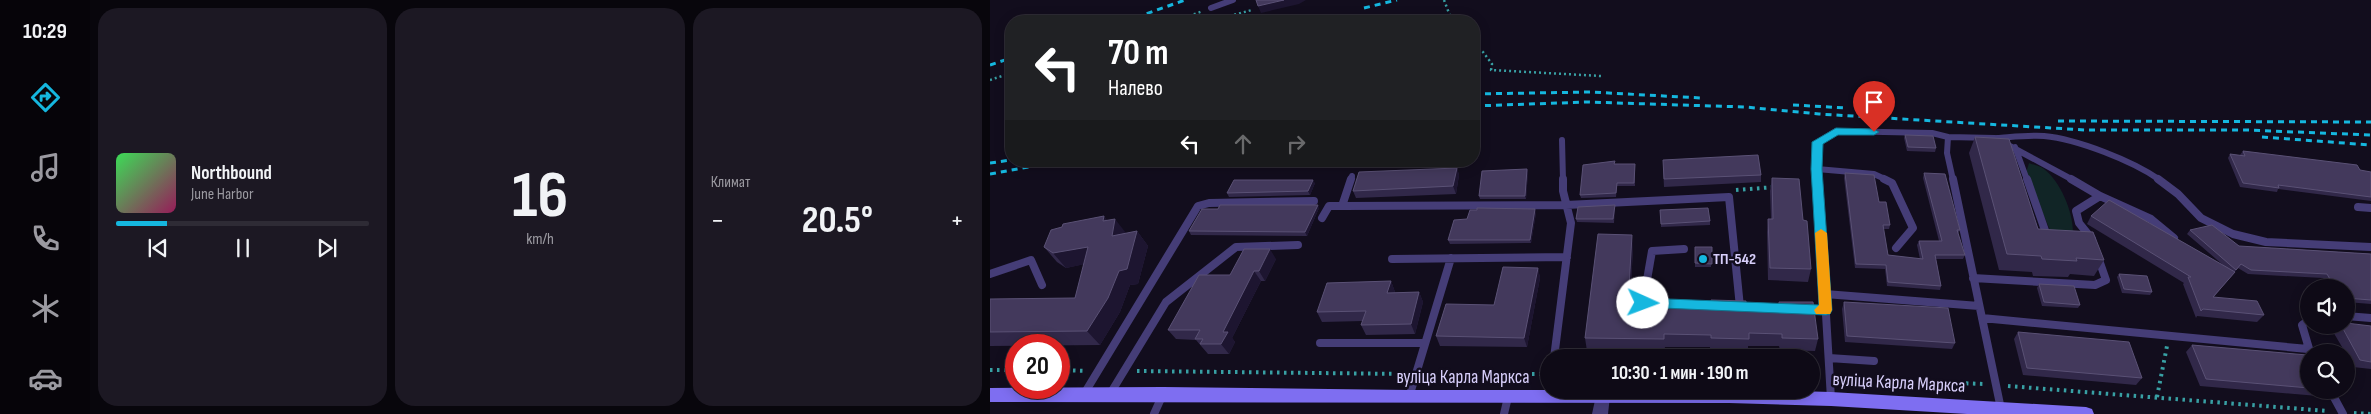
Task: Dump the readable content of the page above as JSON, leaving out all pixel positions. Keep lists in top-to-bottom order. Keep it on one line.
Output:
{"streets":{"main road":["вуліца Карла Маркса"]},"places":["ТП-542"],"page":{"tabs":"10:29","tile":[["16","km/h"],"Климат"],"turn":["70 m","Налево"],"song":["Northbound","June Harbor"],"heat":["−","20.5°","+"],"limit":"20","trip":"10:30 · 1 мин · 190 m"}}
